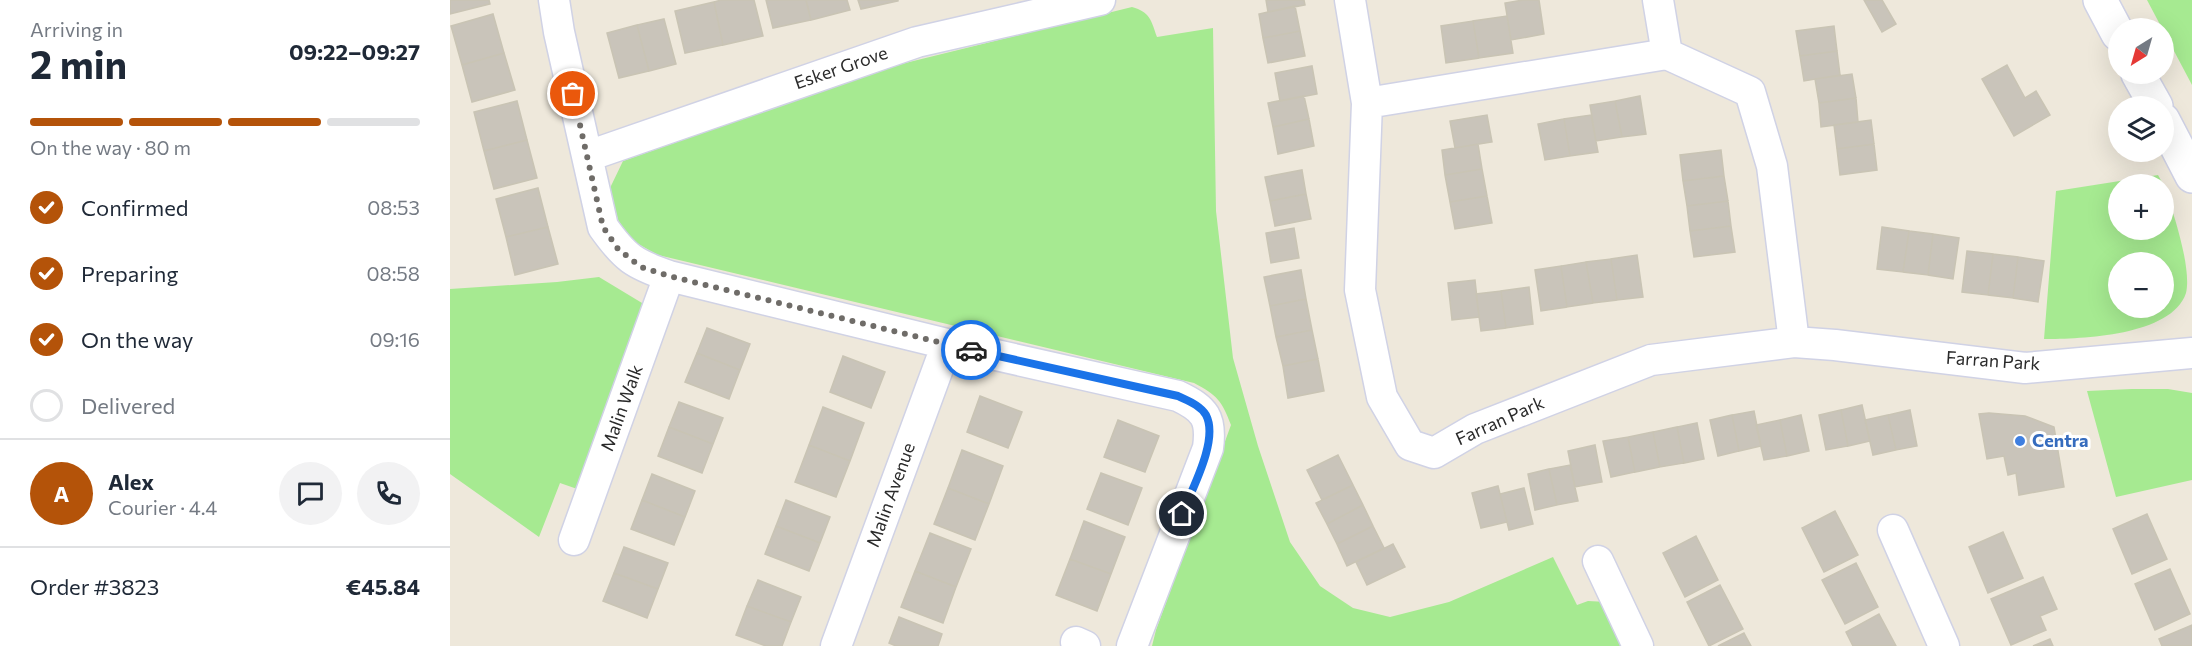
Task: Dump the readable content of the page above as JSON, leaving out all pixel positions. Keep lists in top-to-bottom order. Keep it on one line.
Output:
{"streets":{"street":["Esker Grove","Farran Park","Malin Walk","Malin Avenue"]},"places":["Centra"],"north":"bottom left","page":{"heading":["2 min","Arriving in","09:22–09:27"],"panel":["Alex","Courier · 4.4","Order #3823","€45.84"],"map_buttons":["+","−"],"bar":"On the way · 80 m","list":[["Confirmed","08:53"],["Preparing","08:58"],["On the way","09:16"],"Delivered"],"round":"A"}}
